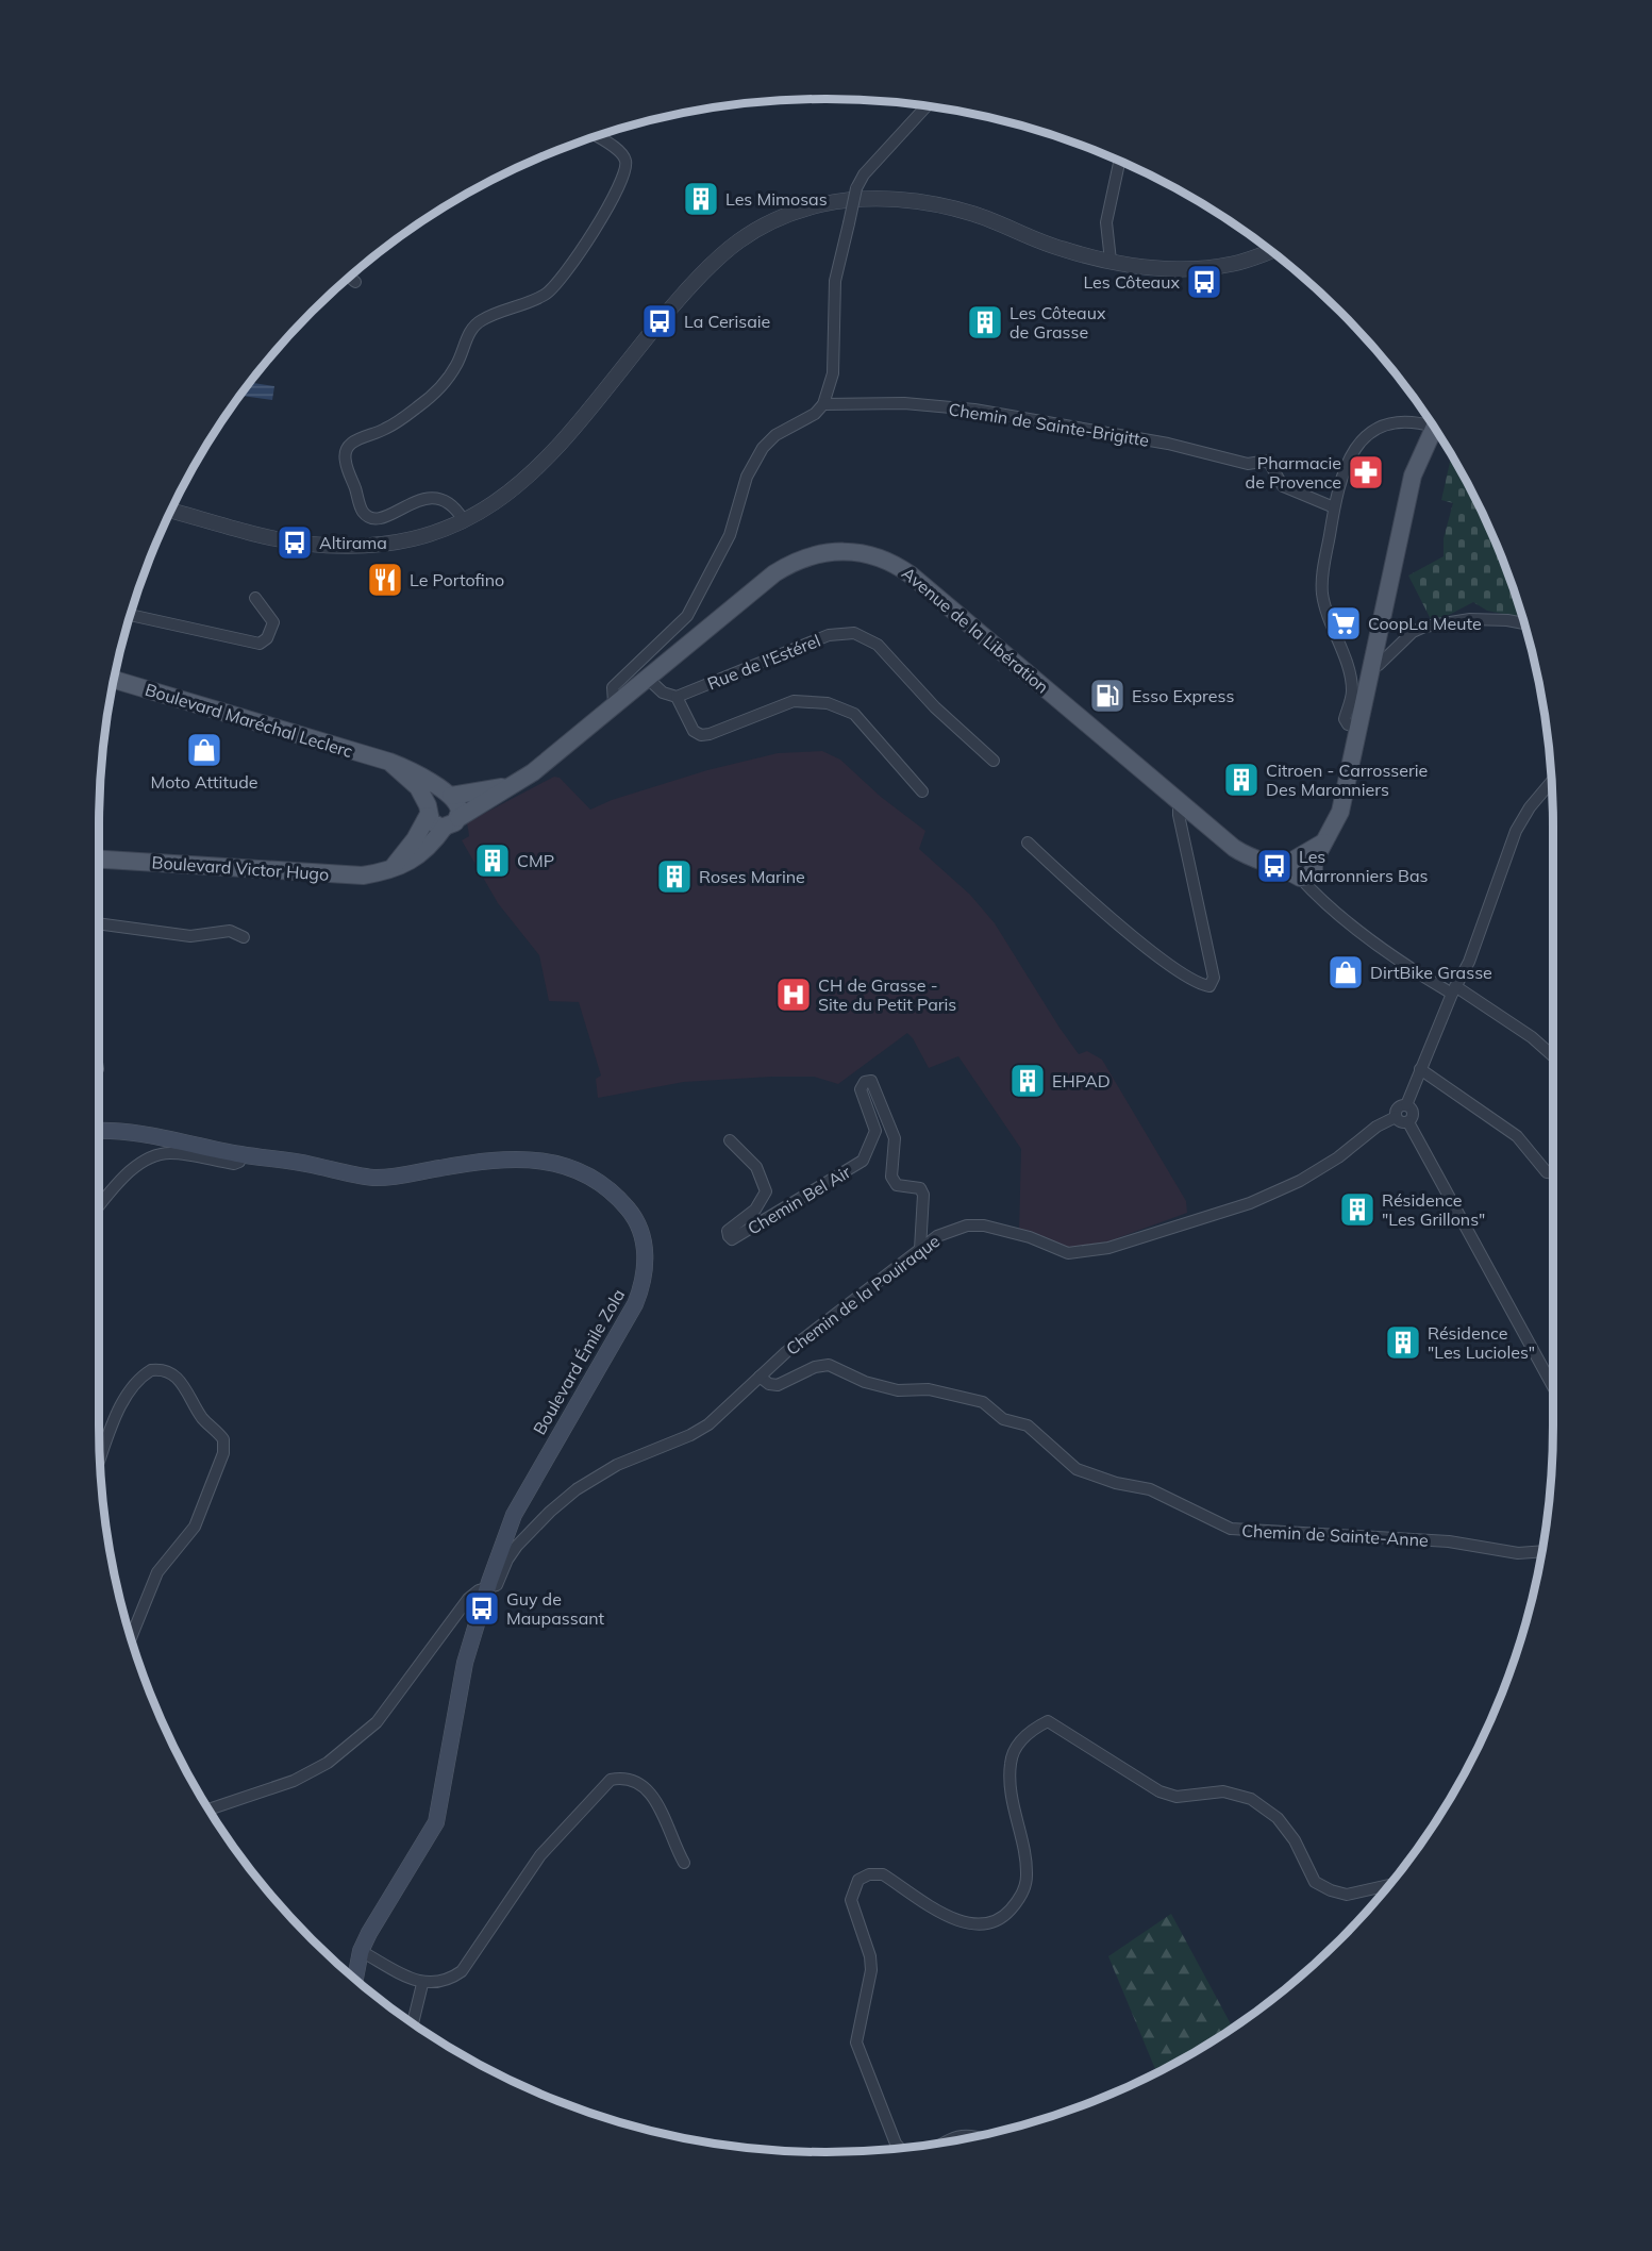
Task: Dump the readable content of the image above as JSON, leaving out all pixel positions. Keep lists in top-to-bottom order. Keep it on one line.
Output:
{"streets":{"main road":["Avenue de la Libération","Boulevard Maréchal Leclerc","Boulevard Victor Hugo","Boulevard Émile Zola"],"street":["Chemin de Sainte-Brigitte","Rue de l'Estérel","Chemin Bel Air","Chemin de la Pouiraque","Chemin de Sainte-Anne"]},"crossings":[["Avenue de la Libération","Boulevard Victor Hugo"],["Chemin Bel Air","Chemin de la Pouiraque"],["Chemin de la Pouiraque","Chemin de Sainte-Anne"]],"places":{"building":["Les Mimosas","Les Côteaux de Grasse","Citroen - Carrosserie Des Maronniers","CMP","Roses Marine","EHPAD","Résidence \"Les Grillons\"","Résidence \"Les Lucioles\""],"bus stop":["Les Côteaux","La Cerisaie","Altirama","Les Marronniers Bas","Guy de Maupassant"],"pharmacy":["Pharmacie de Provence"],"restaurant":["Le Portofino"],"supermarket":["CoopLa Meute"],"fuel station":["Esso Express"],"shop":["Moto Attitude","DirtBike Grasse"],"hospital":["CH de Grasse - Site du Petit Paris"]}}
